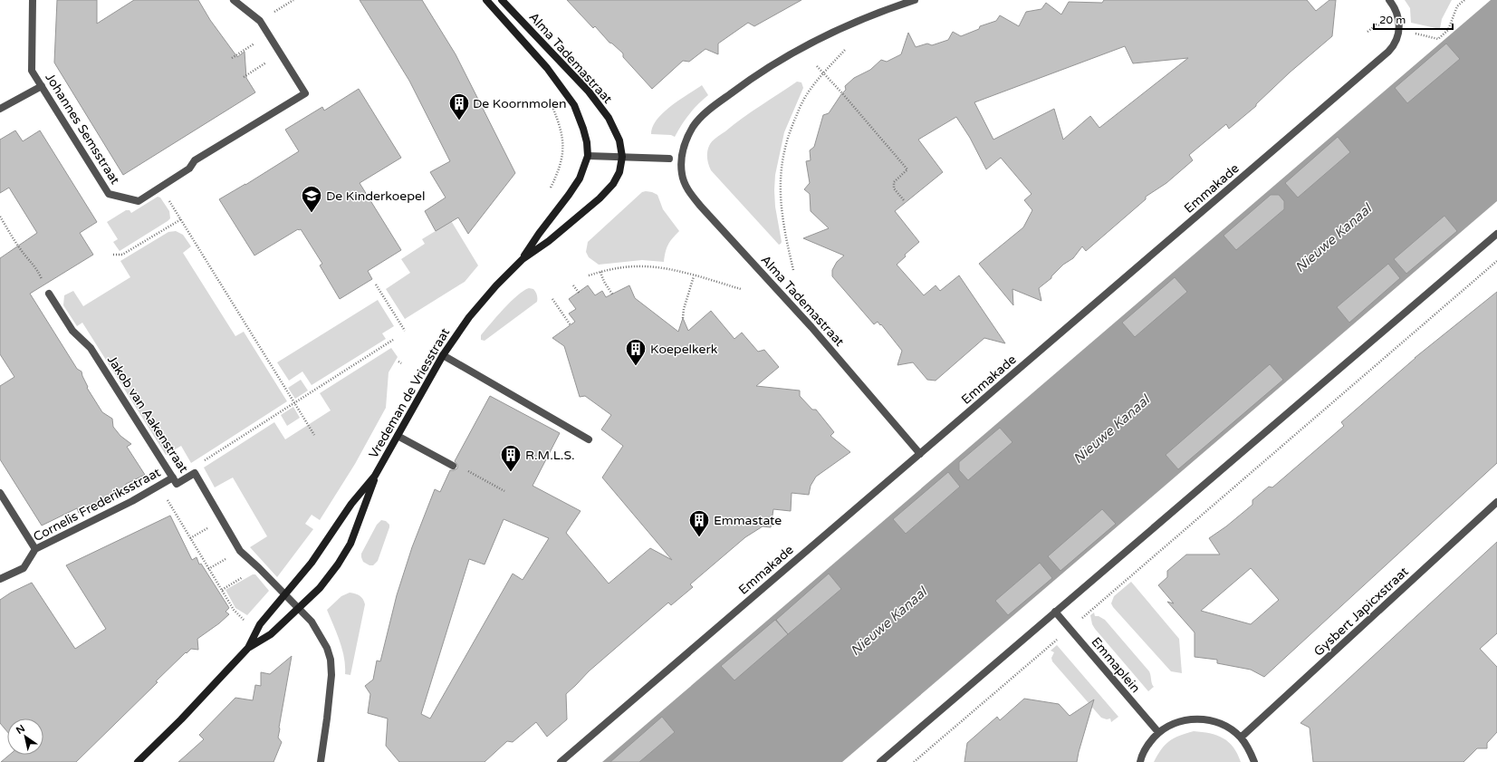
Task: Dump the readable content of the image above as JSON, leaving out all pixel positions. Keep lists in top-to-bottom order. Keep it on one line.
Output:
{"streets":{"street":["Alma Tademastraat","Johannes Semsstraat","Emmakade","Vredeman de Vriesstraat","Jakob van Aakenstraat","Cornelis Frederiksstraat","Gysbert Japicxstraat","Emmaplein"]},"crossings":[["Alma Tademastraat","Emmakade"],["Alma Tademastraat","Vredeman de Vriesstraat"],["Vredeman de Vriesstraat","Jakob van Aakenstraat"],["Jakob van Aakenstraat","Cornelis Frederiksstraat"]],"water":["Nieuwe Kanaal"],"places":{"building":["De Koornmolen","Koepelkerk","R.M.L.S.","Emmastate"],"school or university":["De Kinderkoepel"]},"scale_bar":"20 m","north":"top left"}
